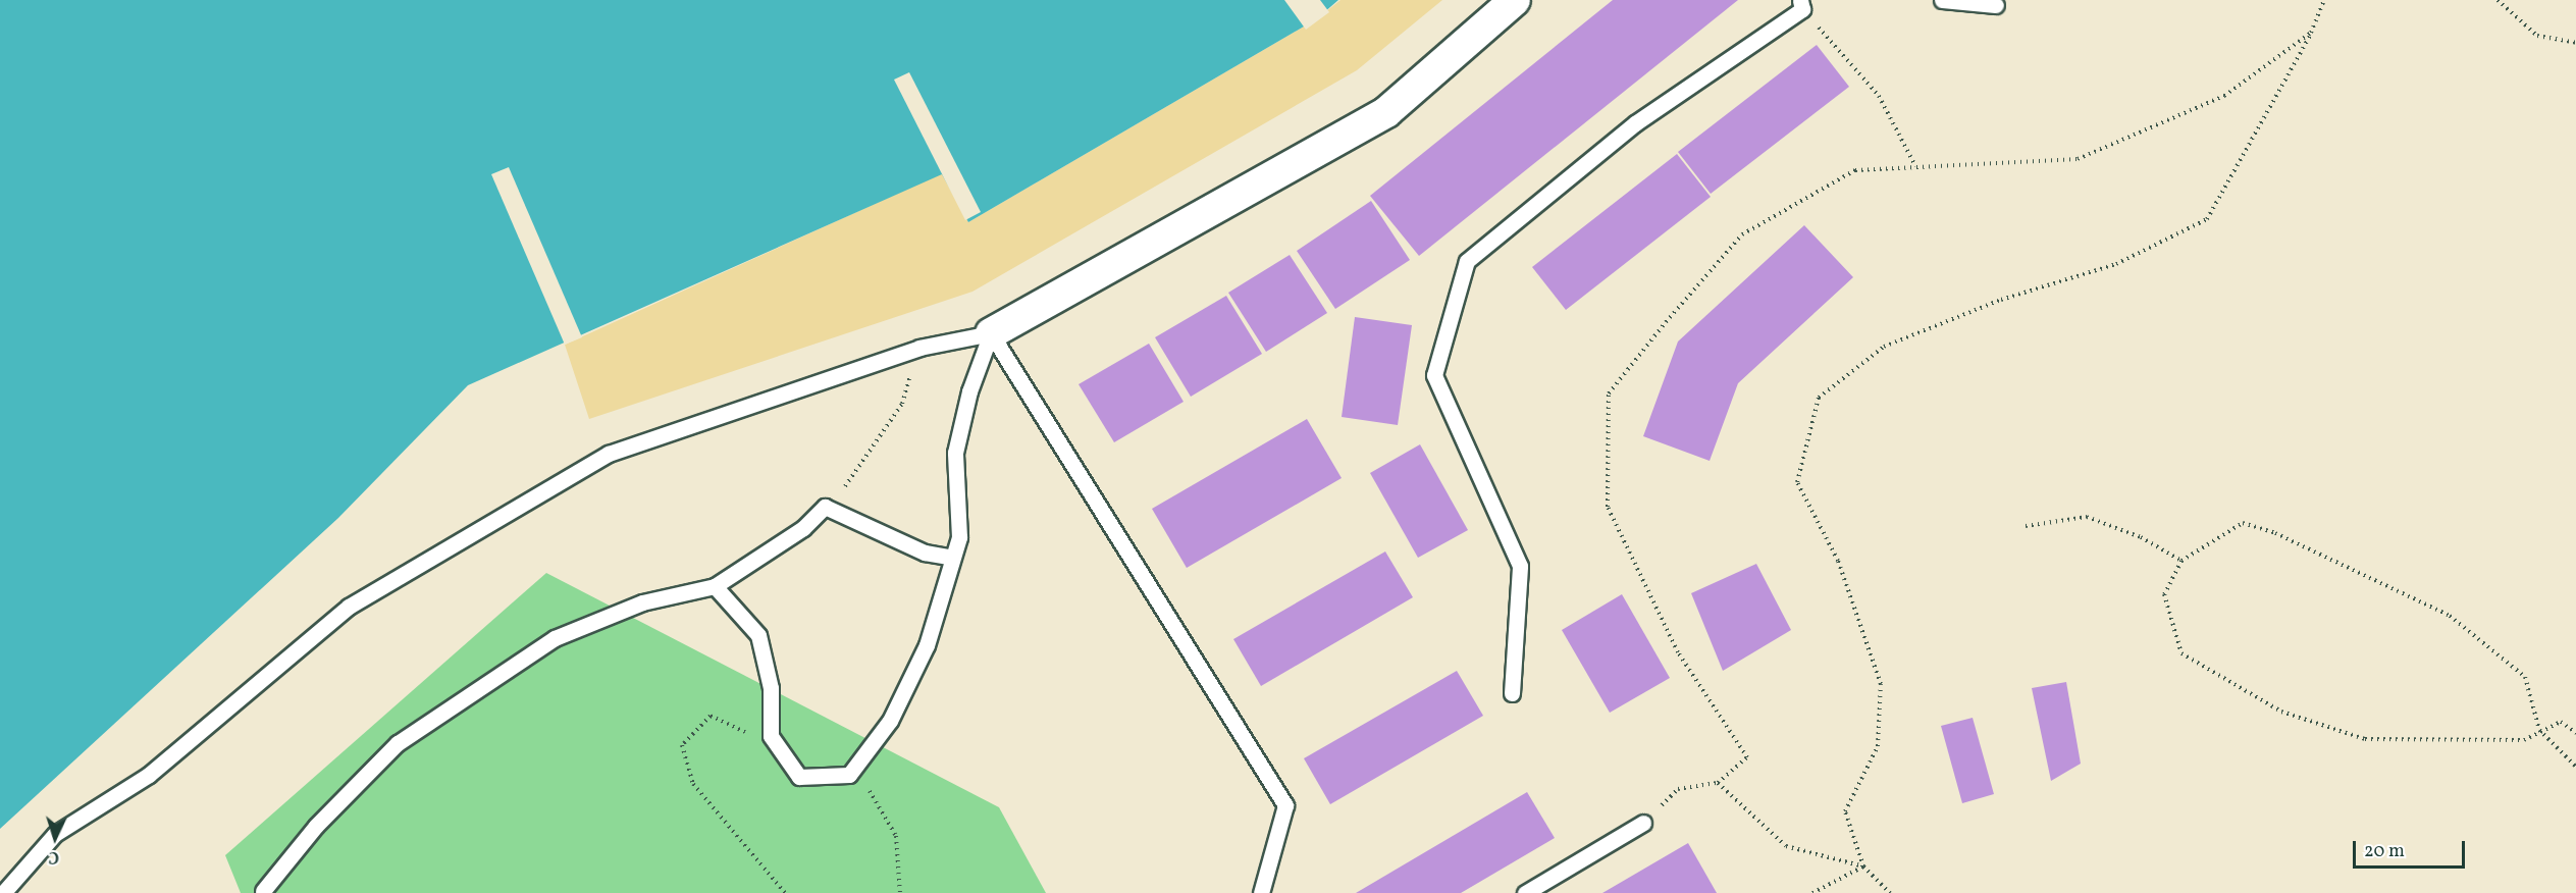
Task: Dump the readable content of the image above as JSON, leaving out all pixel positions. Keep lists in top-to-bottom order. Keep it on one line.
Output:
{"scale_bar":"20 m","north":"bottom"}
